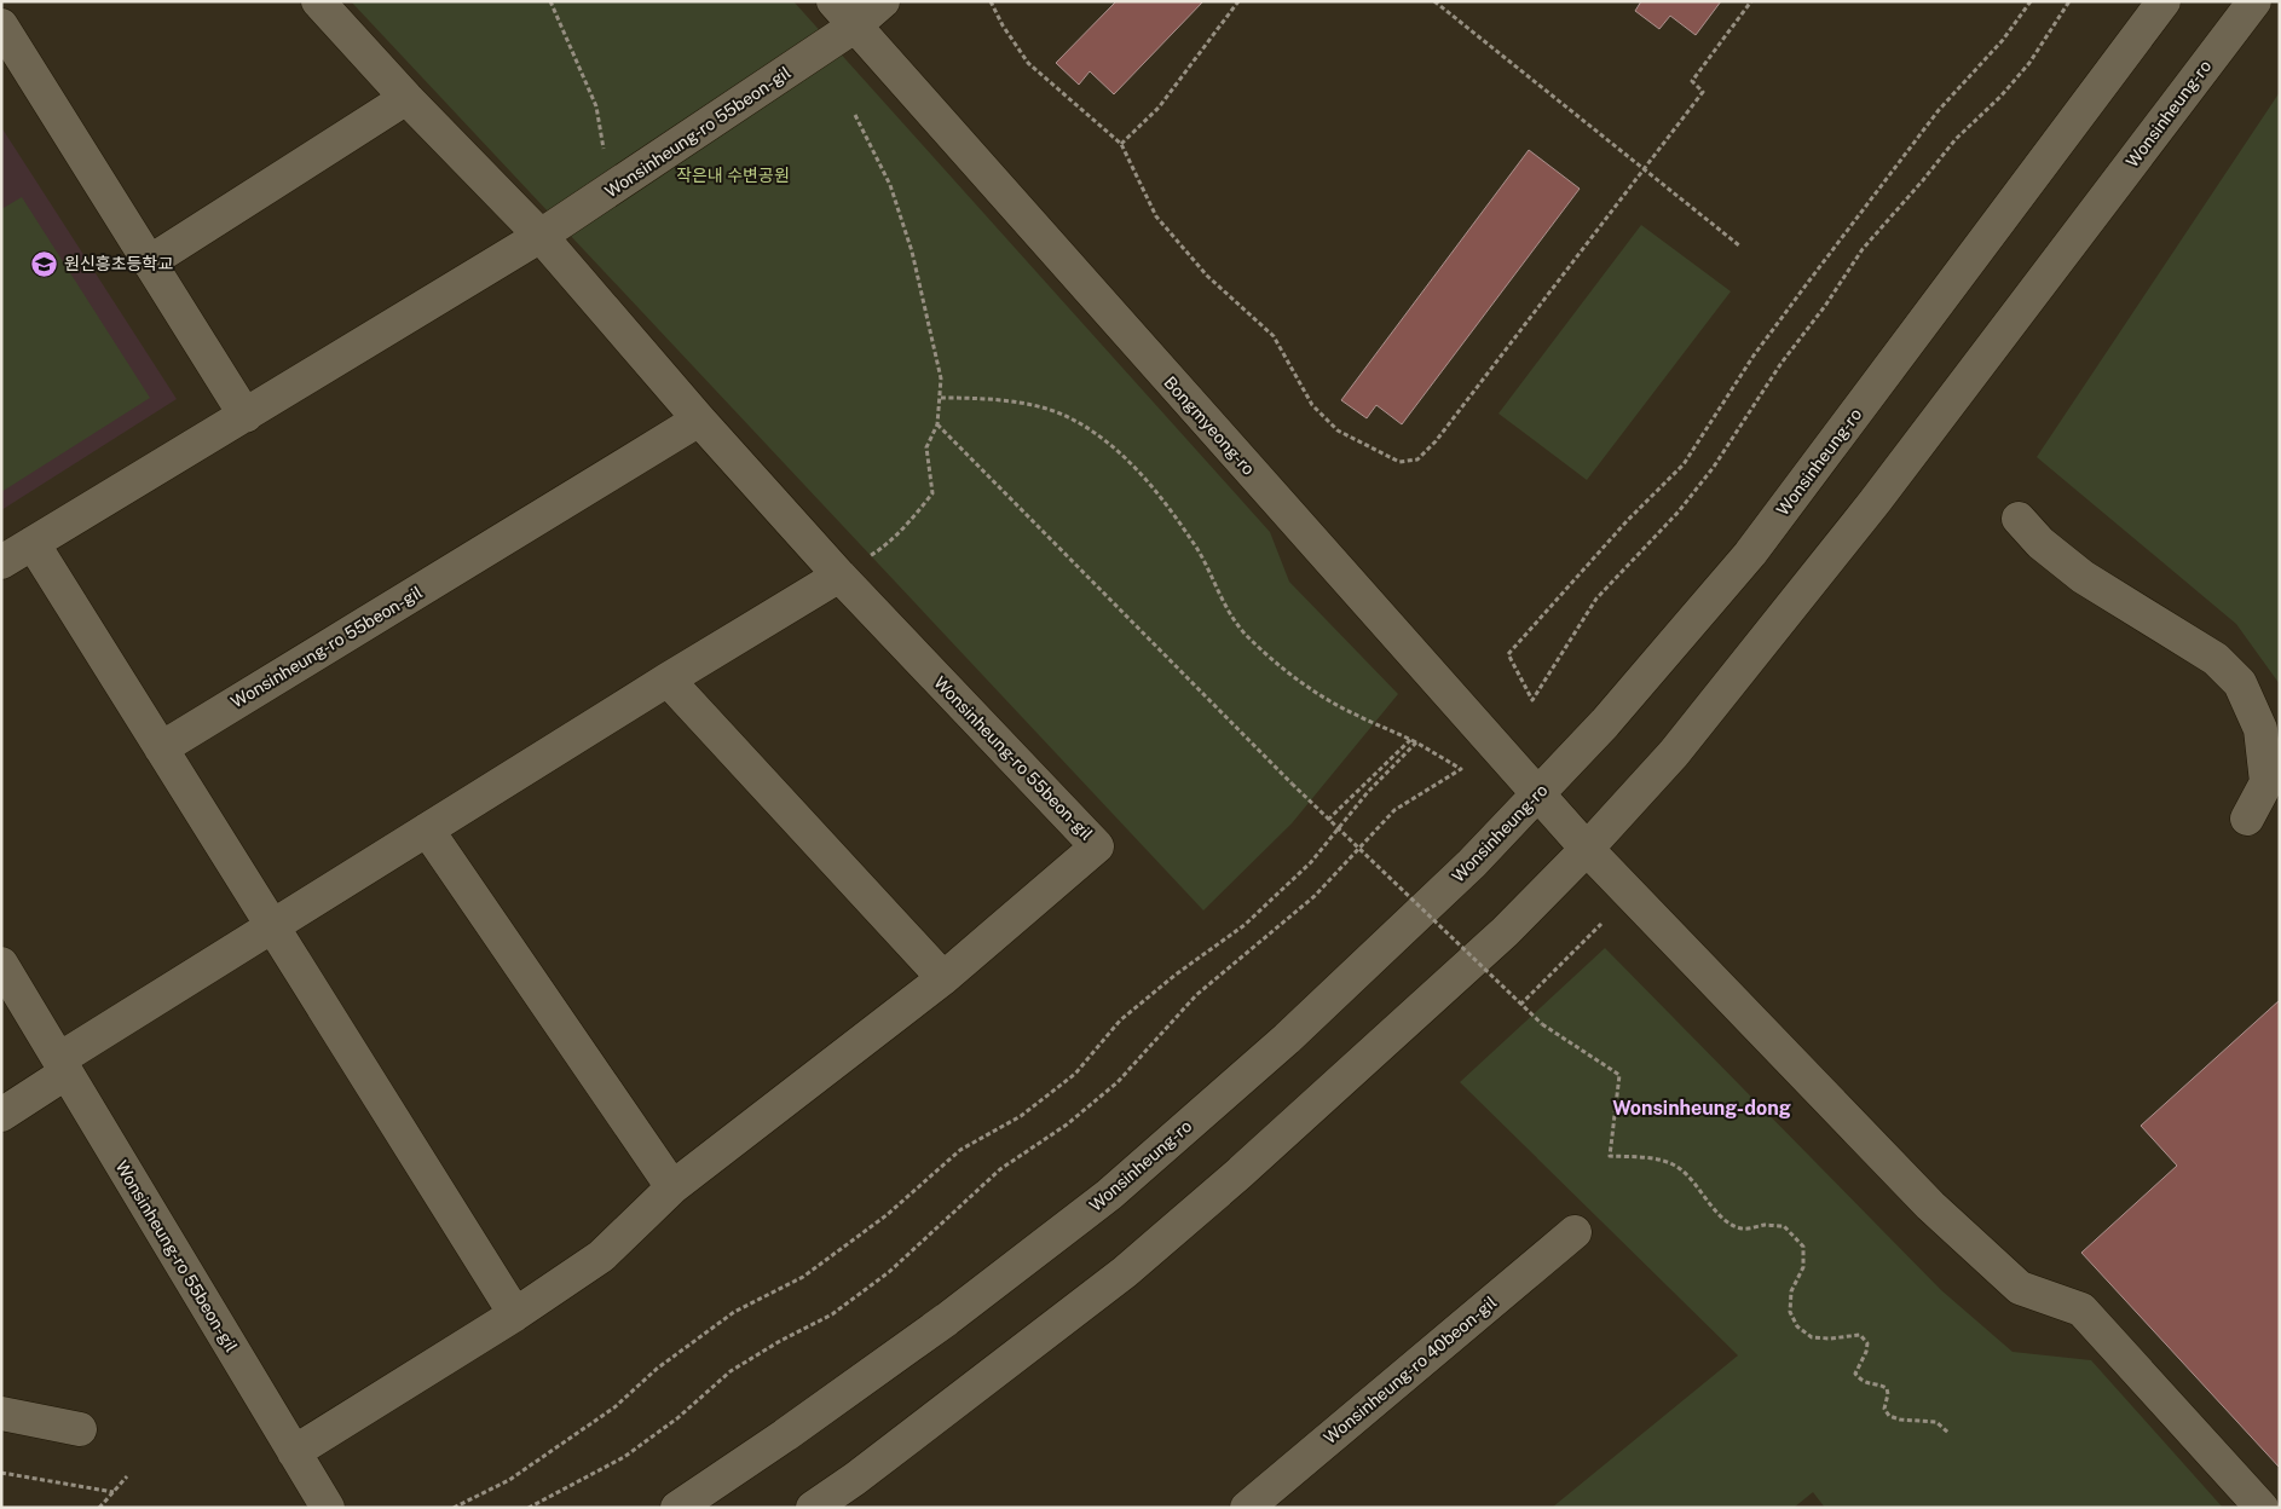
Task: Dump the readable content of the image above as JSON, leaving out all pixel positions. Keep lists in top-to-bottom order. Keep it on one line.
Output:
{"streets":{"street":["Wonsinheung-ro","Wonsinheung-ro 55beon-gil","Bongmyeong-ro","Wonsinheung-ro 40beon-gil"]},"crossings":[["Wonsinheung-ro","Bongmyeong-ro"],["Wonsinheung-ro 55beon-gil","Bongmyeong-ro"]],"districts":["Wonsinheung-dong"],"parks":["작은내 수변공원"],"places":{"school or university":["원신흥초등학교"]}}
